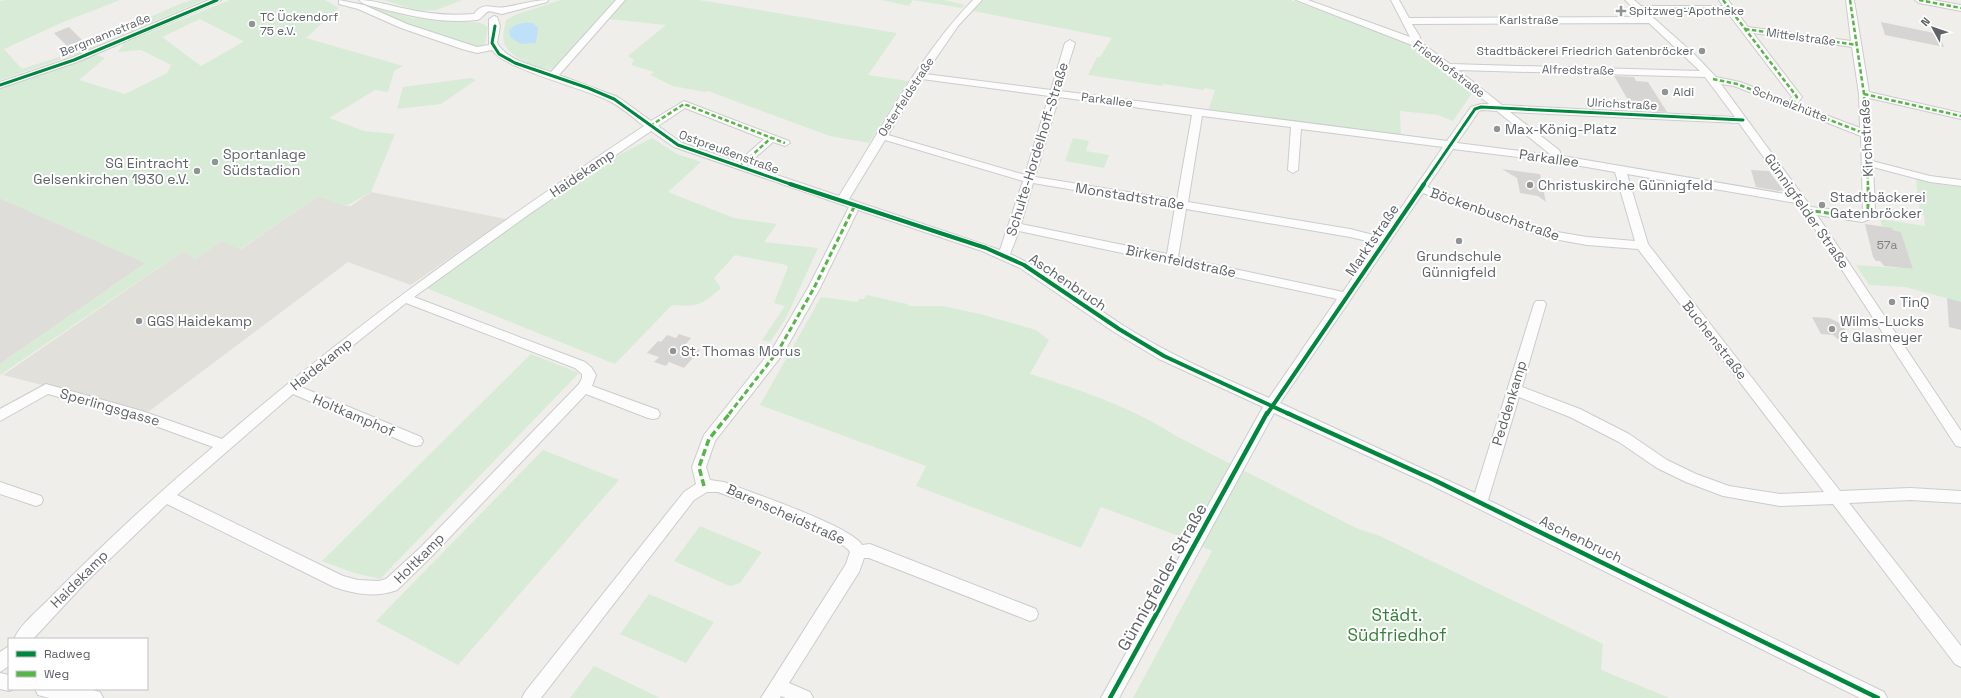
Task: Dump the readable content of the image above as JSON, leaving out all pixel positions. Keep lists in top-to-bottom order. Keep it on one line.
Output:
{"streets":{"street":["Karlstraße","Bergmannstraße","Mittelstraße","Friedhofstraße","Alfredstraße","Osterfeldstraße","Parkallee","Ulrichstraße","Schmelzhütte","Kirchstraße","Schulte-Hordelhoff-Straße","Ostpreußenstraße","Haidekamp","Monstadtstraße","Günnigfelder Straße","Böckenbuschstraße","Marktstraße","Birkenfeldstraße","Aschenbruch","Buchenstraße","Peddenkamp","Sperlingsgasse","Holtkamphof","Barenscheidstraße","Holtkamp"]},"crossings":[["Karlstraße","Günnigfelder Straße"],["Mittelstraße","Kirchstraße"],["Friedhofstraße","Alfredstraße"],["Friedhofstraße","Parkallee"],["Friedhofstraße","Ulrichstraße"],["Friedhofstraße","Marktstraße"],["Alfredstraße","Schmelzhütte"],["Alfredstraße","Günnigfelder Straße"],["Osterfeldstraße","Parkallee"],["Osterfeldstraße","Ostpreußenstraße"],["Osterfeldstraße","Monstadtstraße"],["Osterfeldstraße","Aschenbruch"],["Parkallee","Kirchstraße"],["Parkallee","Schulte-Hordelhoff-Straße"],["Parkallee","Günnigfelder Straße"],["Parkallee","Marktstraße"],["Parkallee","Buchenstraße"],["Ulrichstraße","Günnigfelder Straße"],["Ulrichstraße","Marktstraße"],["Schmelzhütte","Kirchstraße"],["Schmelzhütte","Günnigfelder Straße"],["Kirchstraße","Günnigfelder Straße"],["Schulte-Hordelhoff-Straße","Monstadtstraße"],["Schulte-Hordelhoff-Straße","Birkenfeldstraße"],["Schulte-Hordelhoff-Straße","Aschenbruch"],["Ostpreußenstraße","Haidekamp"],["Ostpreußenstraße","Aschenbruch"],["Haidekamp","Sperlingsgasse"],["Haidekamp","Holtkamphof"],["Haidekamp","Holtkamp"],["Monstadtstraße","Marktstraße"],["Günnigfelder Straße","Marktstraße"],["Günnigfelder Straße","Aschenbruch"],["Böckenbuschstraße","Marktstraße"],["Böckenbuschstraße","Buchenstraße"],["Marktstraße","Birkenfeldstraße"],["Marktstraße","Aschenbruch"],["Aschenbruch","Peddenkamp"]],"parks":["Städt. Südfriedhof"],"places":{"health":["Spitzweg-Apotheke"],"other":["TC Ückendorf 75 e.V.","Stadtbäckerei Friedrich Gatenbröcker","Aldi","Max-König-Platz","Sportanlage Südstadion","SG Eintracht Gelsenkirchen 1930 e.V.","Christuskirche Günnigfeld","Stadtbäckerei Gatenbröcker","Grundschule Günnigfeld","TinQ","GGS Haidekamp","Wilms-Lucks & Glasmeyer","St. Thomas Morus"]},"house_numbers":["57a"],"legend":["Radweg","Weg"],"north":"top left"}
